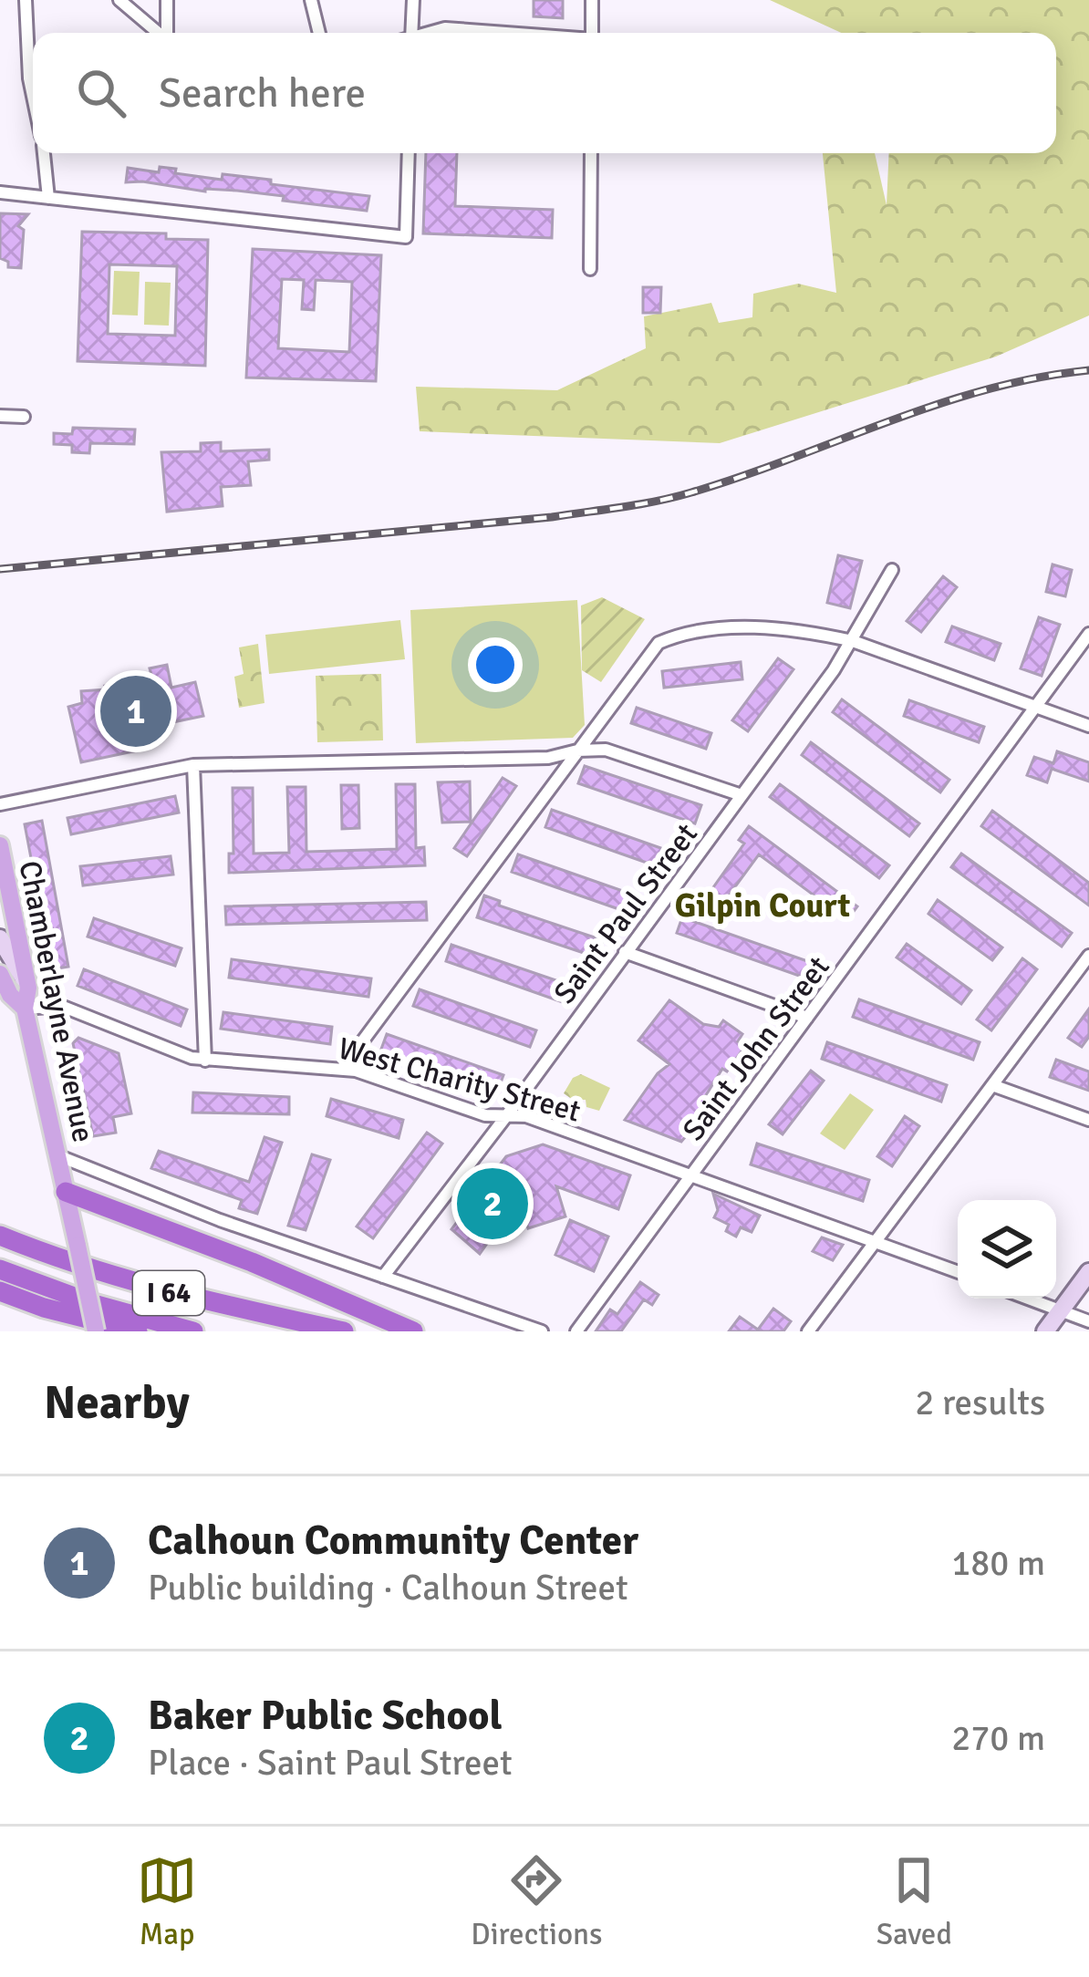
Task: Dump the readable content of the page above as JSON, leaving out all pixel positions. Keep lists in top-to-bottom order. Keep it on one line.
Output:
{"streets":{"highway":["I 64"],"main road":["Chamberlayne Avenue"],"street":["Saint Paul Street","Saint John Street","West Charity Street"]},"crossings":[["Saint Paul Street","West Charity Street"],["Chamberlayne Avenue","West Charity Street"],["Saint John Street","West Charity Street"]],"districts":["Gilpin Court"],"page":{"search":"Search here","pins":["1","2"],"heading":["Nearby","2 results"],"list":[{"mark":"1","name":"Calhoun Community Center","note":"Public building · Calhoun Street","value":"180 m"},{"mark":"2","name":"Baker Public School","note":"Place · Saint Paul Street","value":"270 m"}],"nav":["Map","Directions","Saved"]}}
